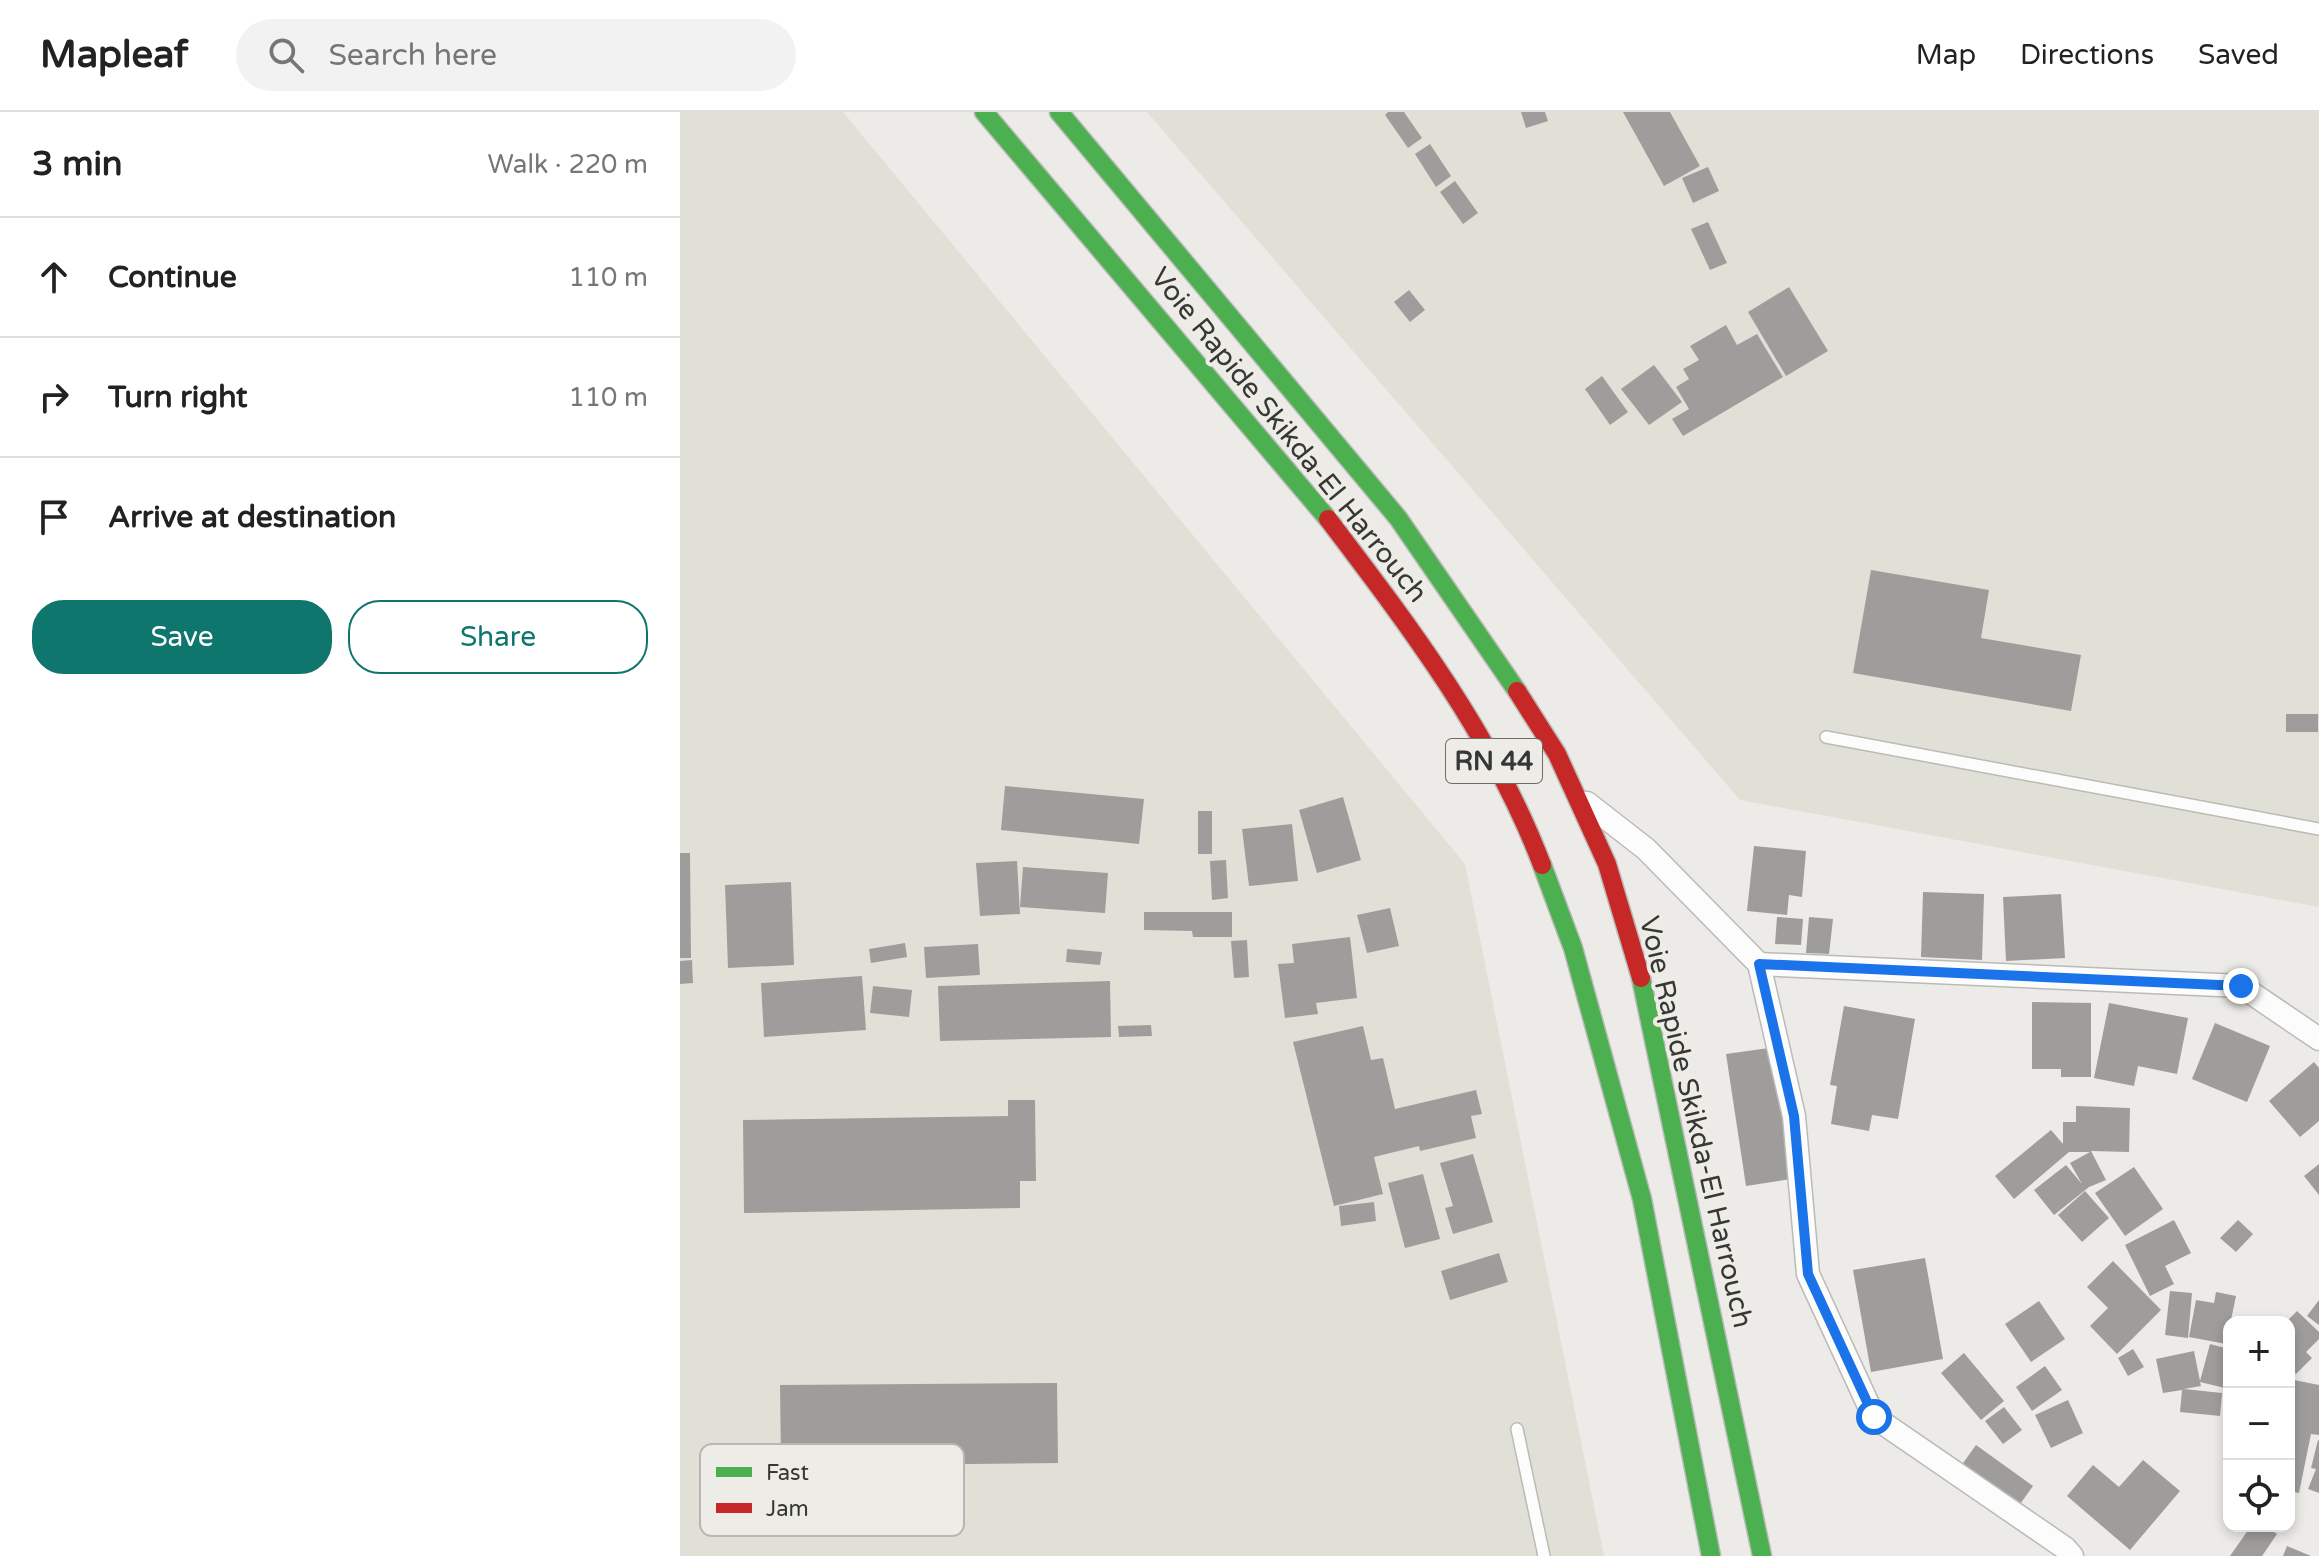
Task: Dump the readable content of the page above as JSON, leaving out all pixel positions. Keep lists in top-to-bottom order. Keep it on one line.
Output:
{"streets":{"highway":["Voie Rapide Skikda-El Harrouch","RN 44"]},"legend":["Fast","Jam"],"page":{"header":"Mapleaf","search":"Search here","nav":["Map","Directions","Saved"],"heading":["3 min","Walk · 220 m"],"list":[["Continue","110 m"],["Turn right","110 m"],"Arrive at destination"],"buttons":["Save","Share"],"map_buttons":["+","−"]}}
